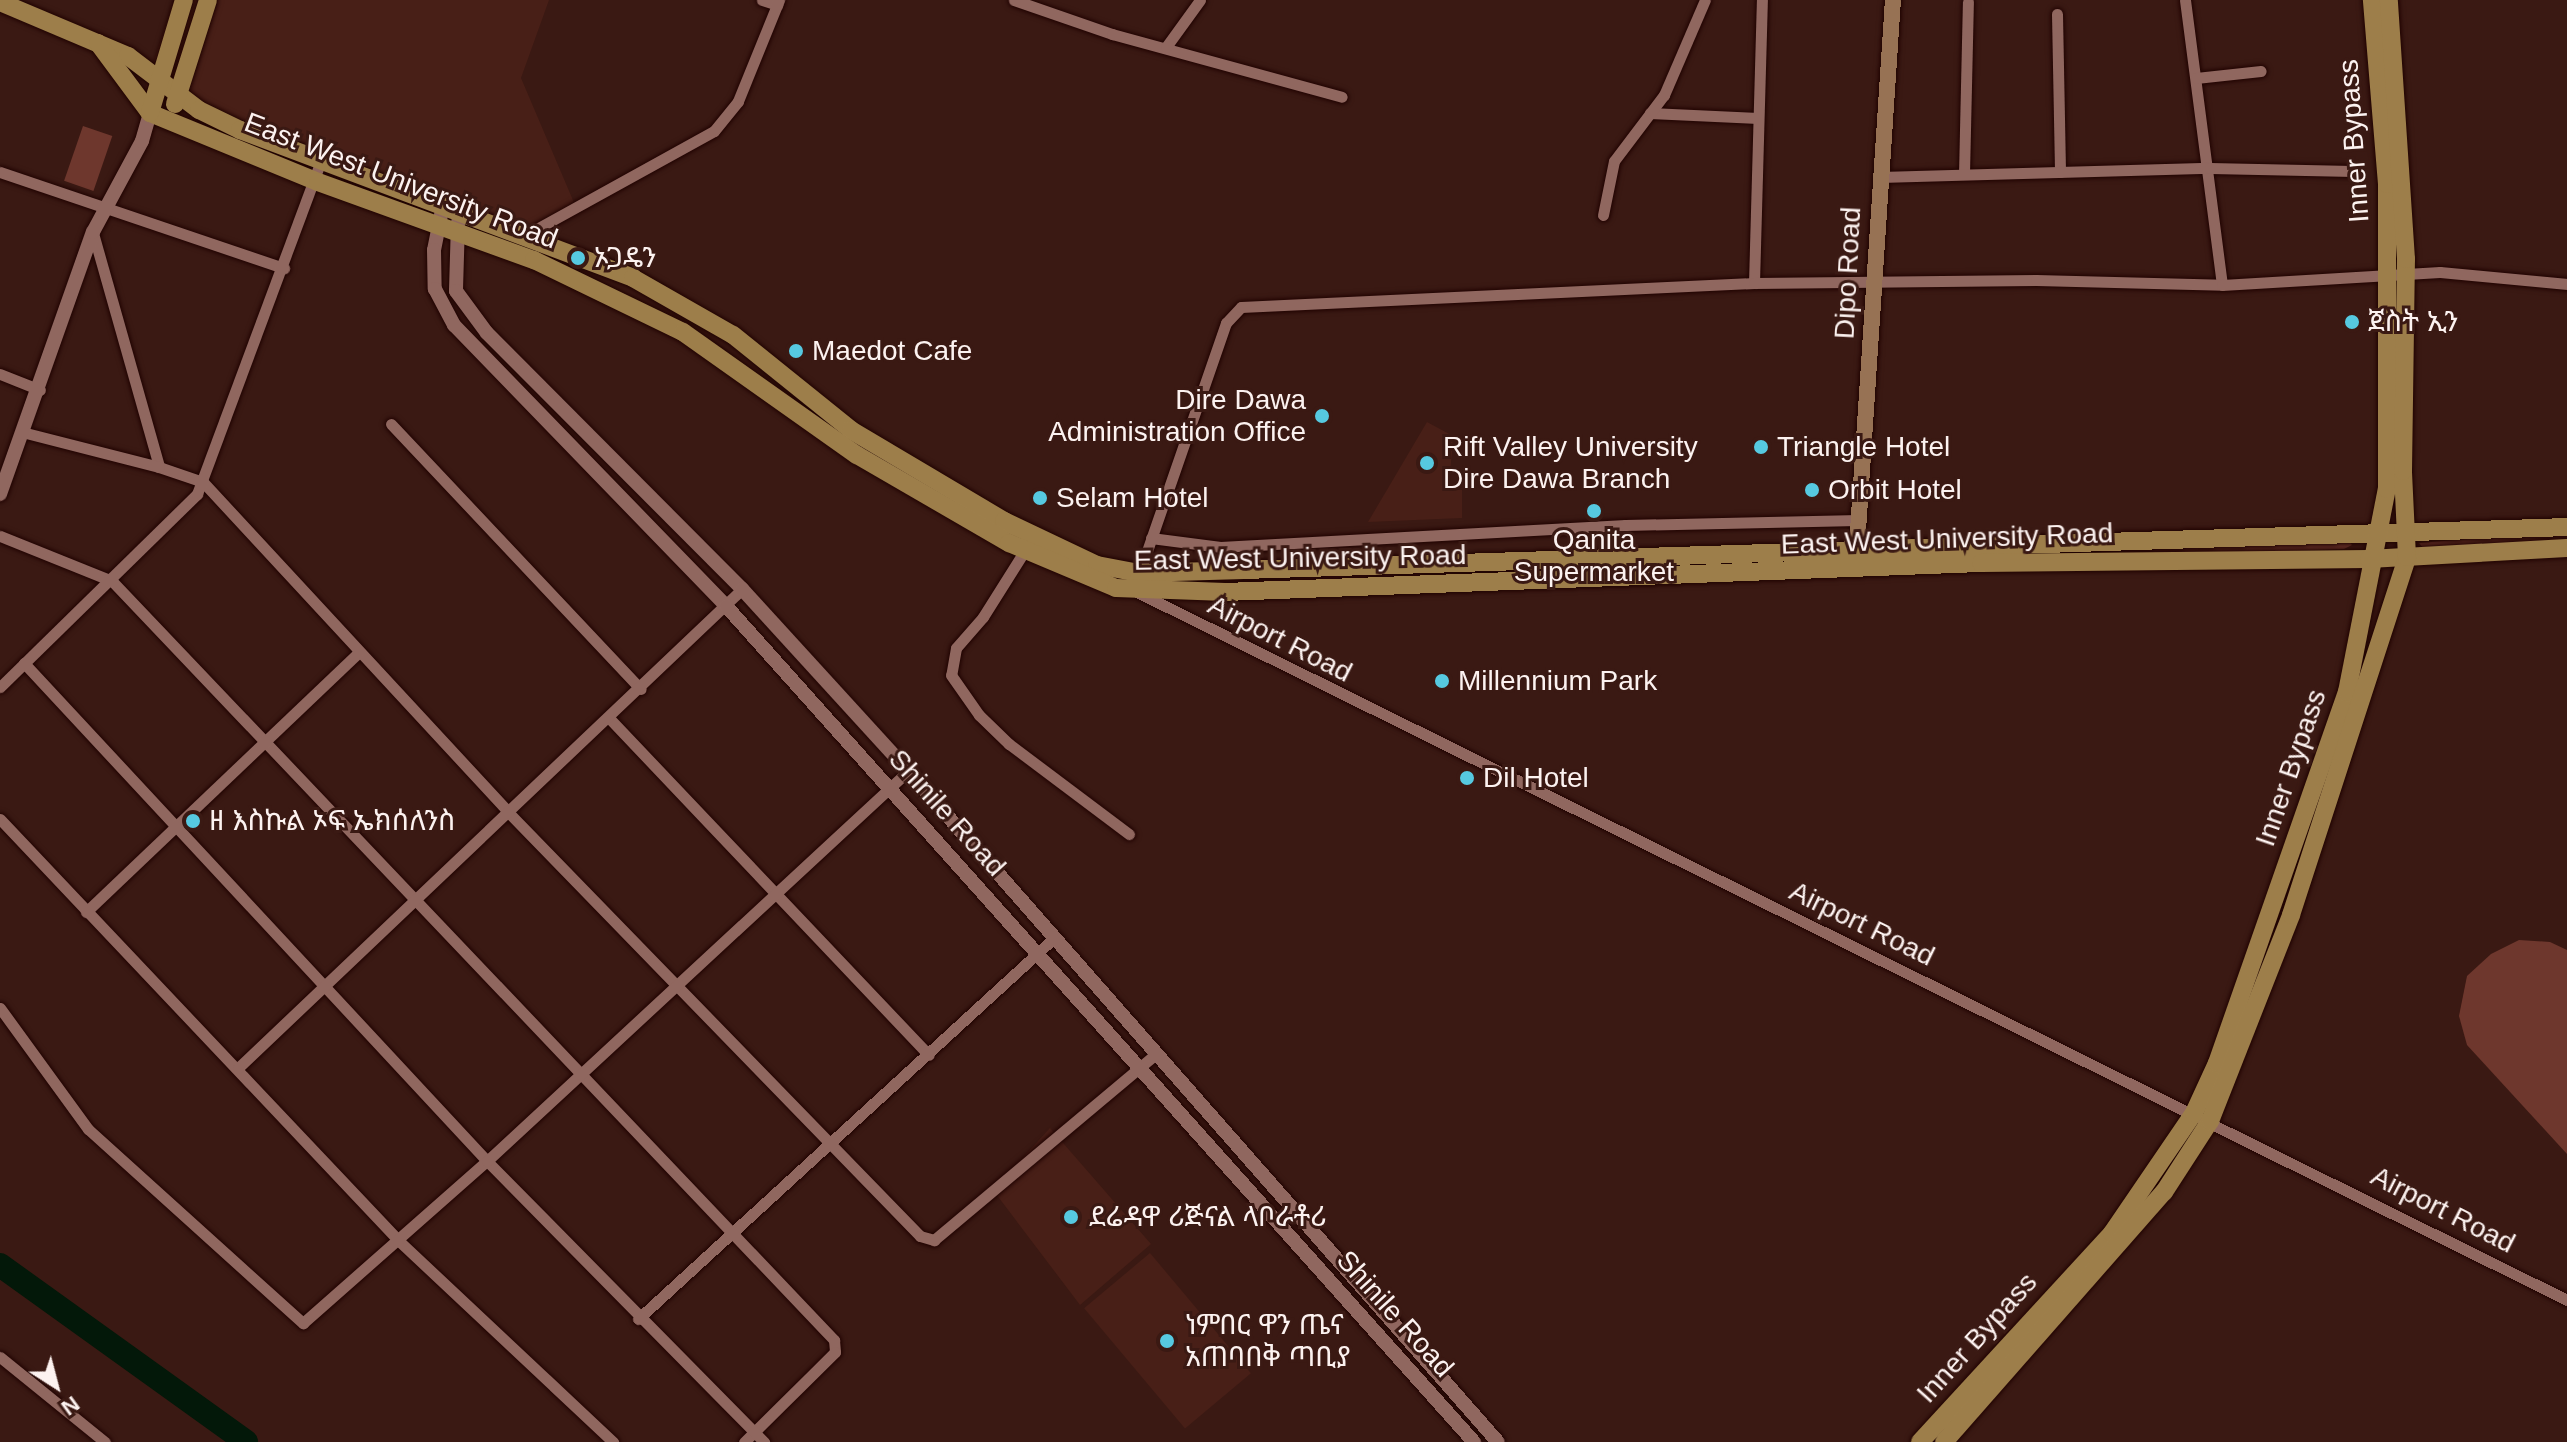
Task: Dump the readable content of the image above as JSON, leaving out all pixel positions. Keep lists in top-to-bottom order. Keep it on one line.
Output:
{"streets":{"main road":["Inner Bypass","East West University Road","Dipo Road"],"street":["Airport Road","Shinile Road"]},"crossings":[["Inner Bypass","East West University Road"],["Inner Bypass","Airport Road"],["East West University Road","Dipo Road"],["East West University Road","Airport Road"],["East West University Road","Shinile Road"]],"places":["ኦጋዴን","ጀስት ኢን","Maedot Cafe","Dire Dawa Administration Office","Triangle Hotel","Rift Valley University Dire Dawa Branch","Orbit Hotel","Selam Hotel","Qanita Supermarket","Millennium Park","Dil Hotel","ዘ እስኩል ኦፍ ኤክሰለንስ","ደሬዳዋ ሪጅናል ላቦራቶሪ","ነምበር ዋን ጤና አጠባበቅ ጣቢያ"],"north":"bottom right"}
